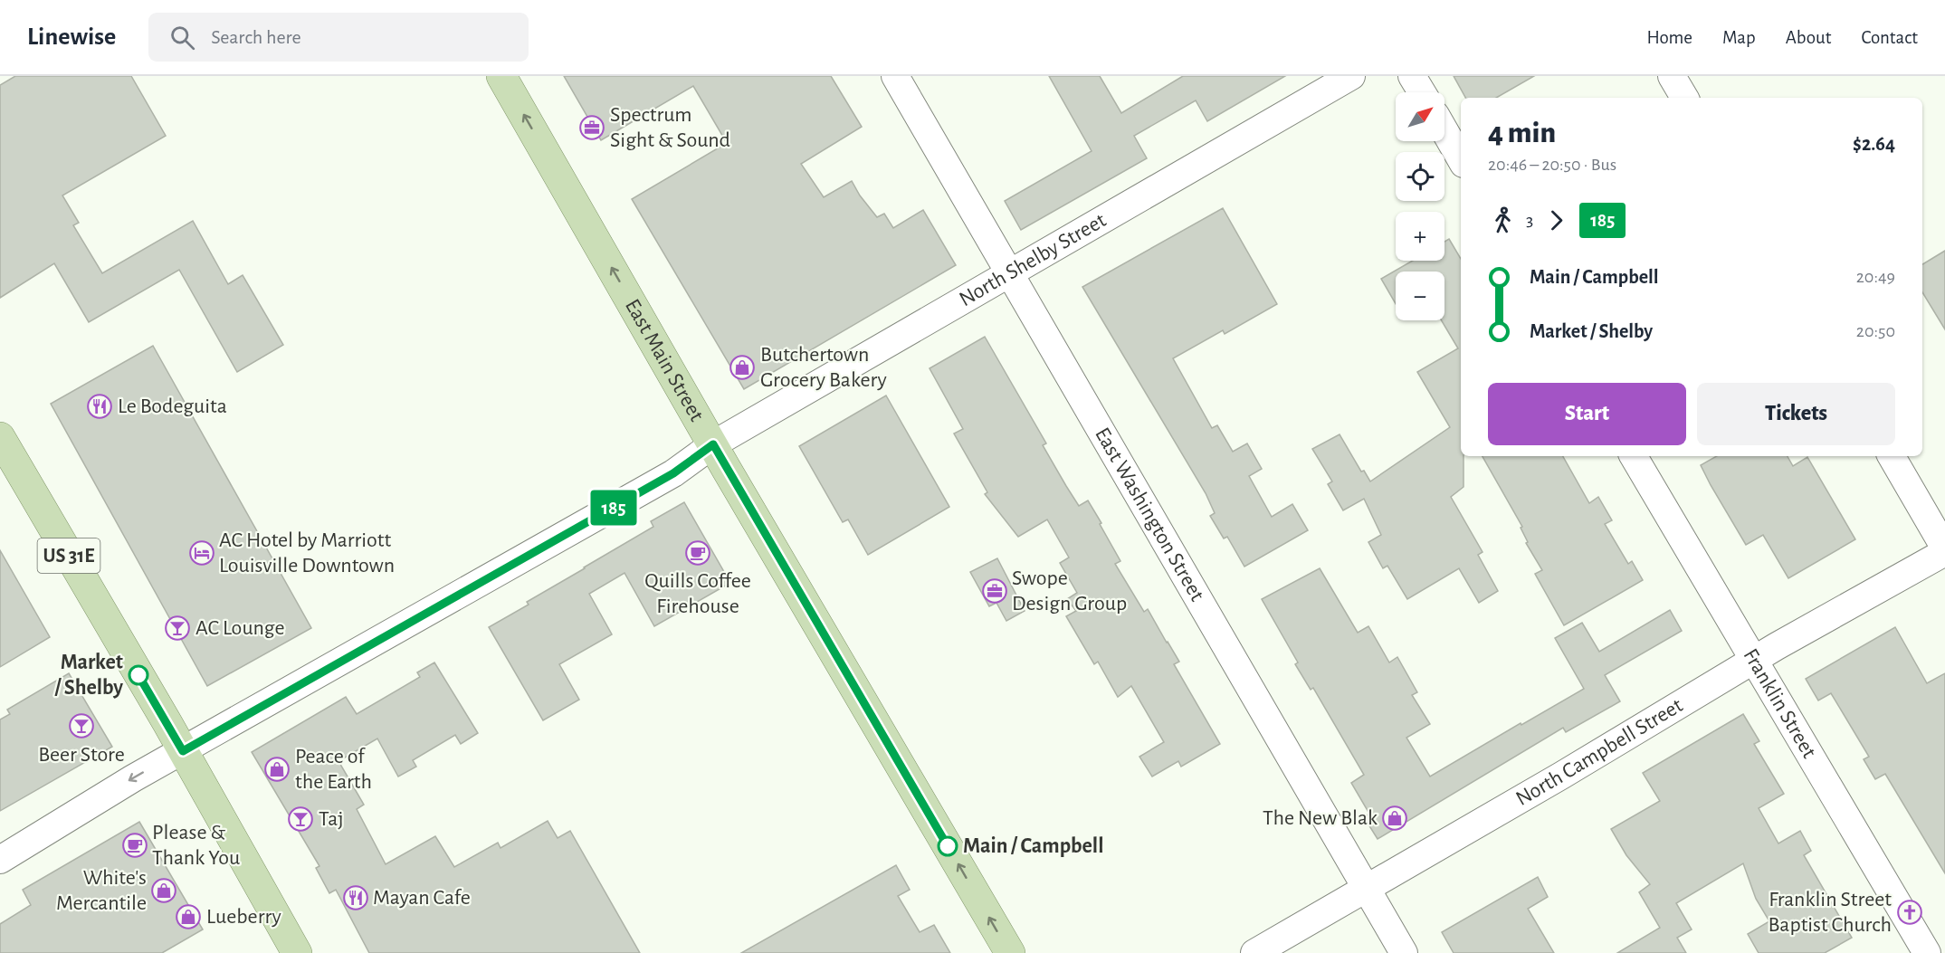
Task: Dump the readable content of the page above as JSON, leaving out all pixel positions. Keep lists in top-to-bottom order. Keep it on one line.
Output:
{"streets":{"main road":["East Main Street","US 31E"],"street":["North Shelby Street","East Washington Street","Franklin Street","North Campbell Street"]},"crossings":[["North Shelby Street","East Main Street"],["North Shelby Street","East Washington Street"],["North Shelby Street","US 31E"],["East Washington Street","North Campbell Street"],["Franklin Street","North Campbell Street"]],"one_way":["East Main Street"],"places":{"office":["Spectrum Sight & Sound","Swope Design Group"],"shop":["Butchertown Grocery Bakery","Peace of the Earth","The New Blak","White's Mercantile","Lueberry"],"restaurant":["Le Bodeguita","Mayan Cafe"],"hotel":["AC Hotel by Marriott Louisville Downtown"],"cafe":["Quills Coffee Firehouse","Please & Thank You"],"bar":["AC Lounge","Beer Store","Taj"],"other":["Market / Shelby","Main / Campbell"],"church":["Franklin Street Baptist Church"]},"lines":["bus line 185"],"north":"top right","page":{"header":"Linewise","search":"Search here","nav":["Home","Map","About","Contact"],"on_map":"185","map_buttons":["+","−"],"heading":["4 min","20:46 – 20:50 · Bus","$2.64"],"legs":["3","185"],"list":[{"name":"Main / Campbell","value":"20:49"},{"name":"Market / Shelby","value":"20:50"}],"buttons":["Start","Tickets"]}}
